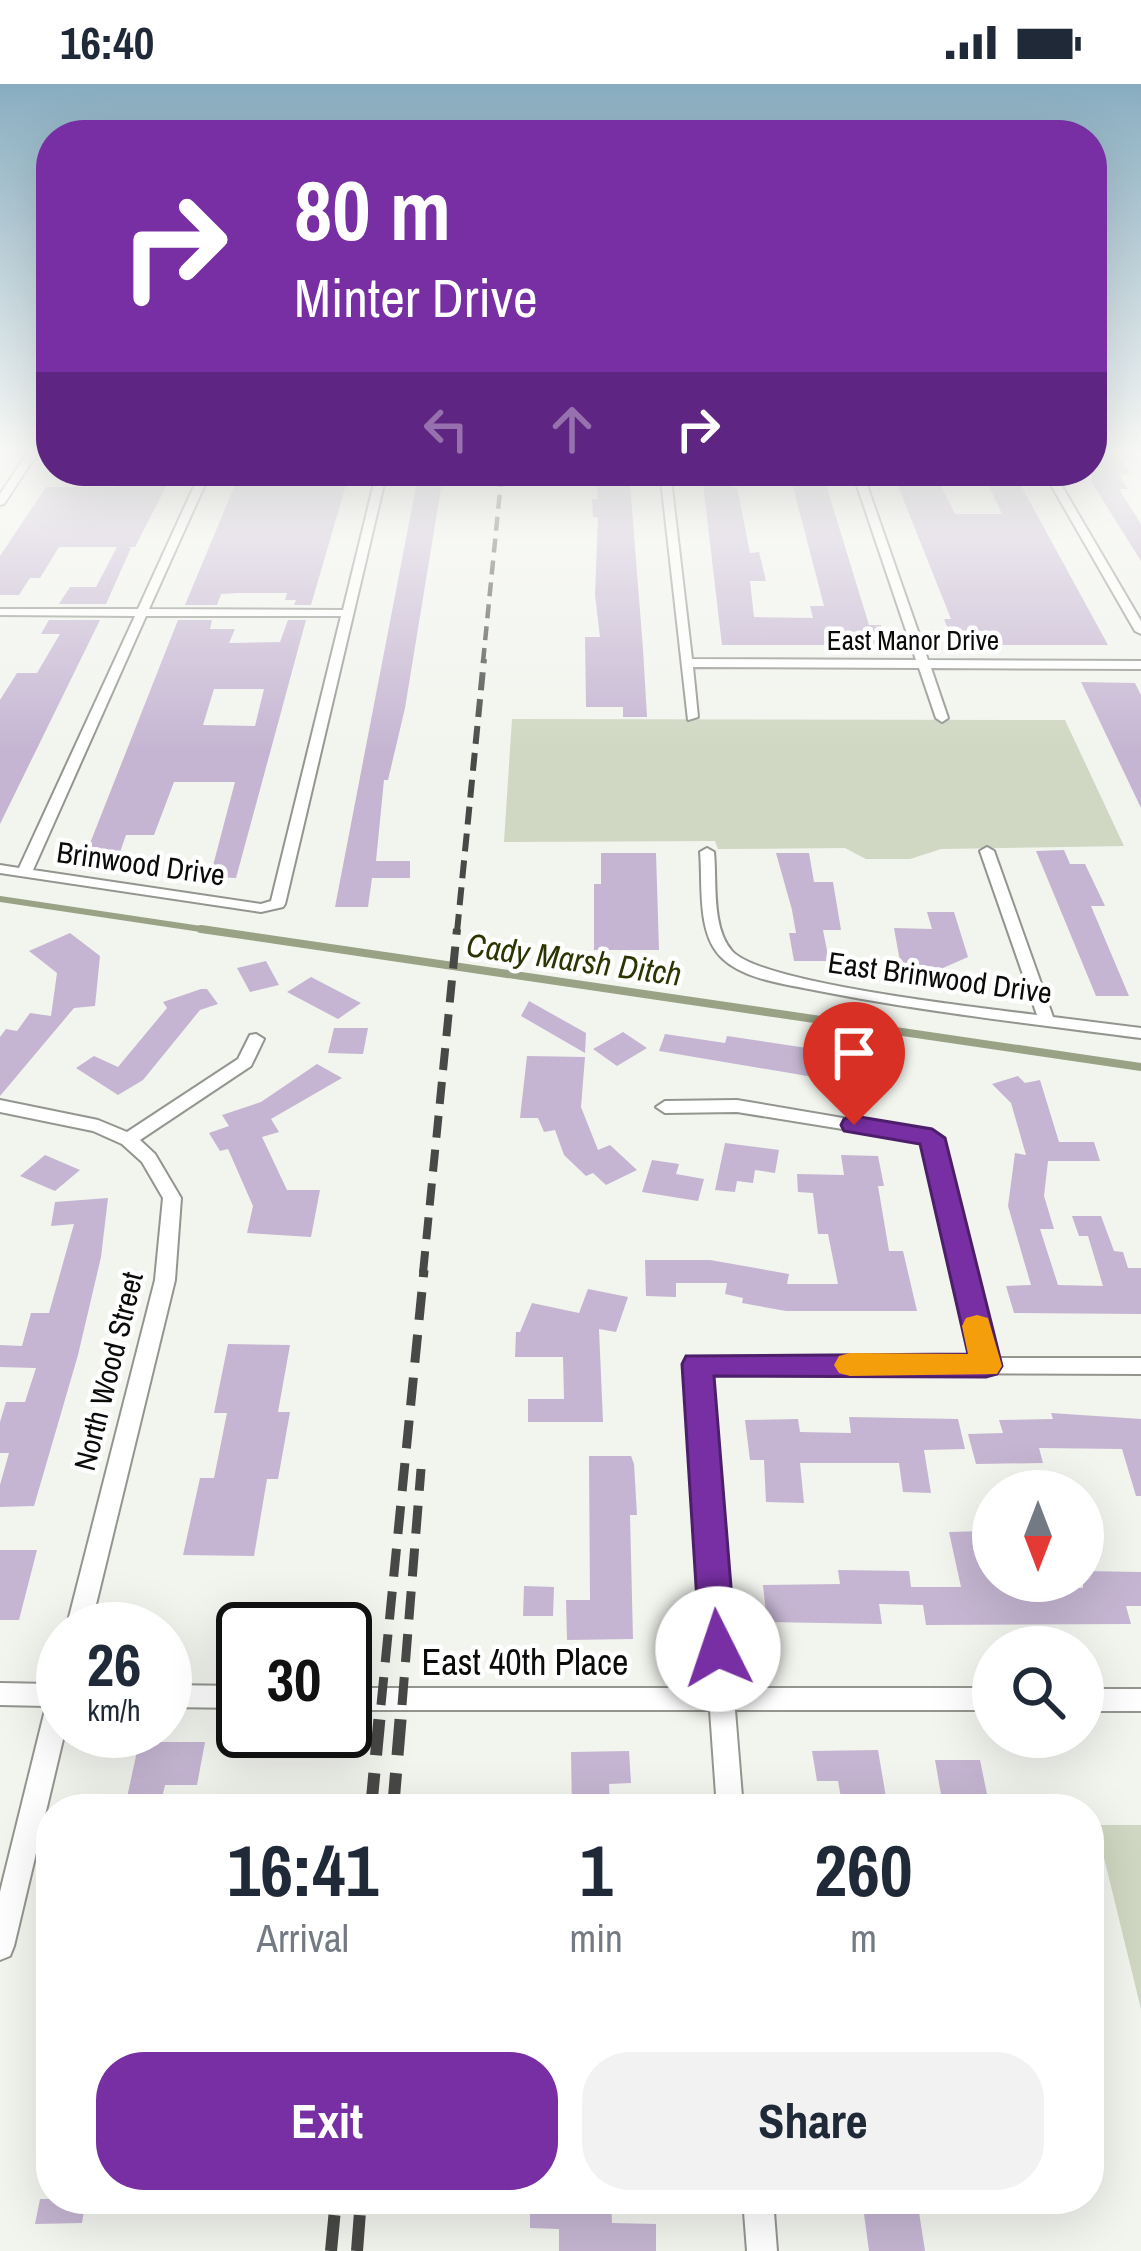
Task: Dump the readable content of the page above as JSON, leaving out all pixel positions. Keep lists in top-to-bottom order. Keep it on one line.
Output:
{"streets":{"street":["East Manor Drive","Brinwood Drive","East Brinwood Drive","North Wood Street","East 40th Place"]},"water":["Cady Marsh Ditch"],"north":"bottom","page":{"status":"16:40","turn":["80 m","Minter Drive"],"speed":"26 km/h","limit":"30","eta":["16:41","Arrival","1","min","260","m"],"buttons":["Exit","Share"]}}
